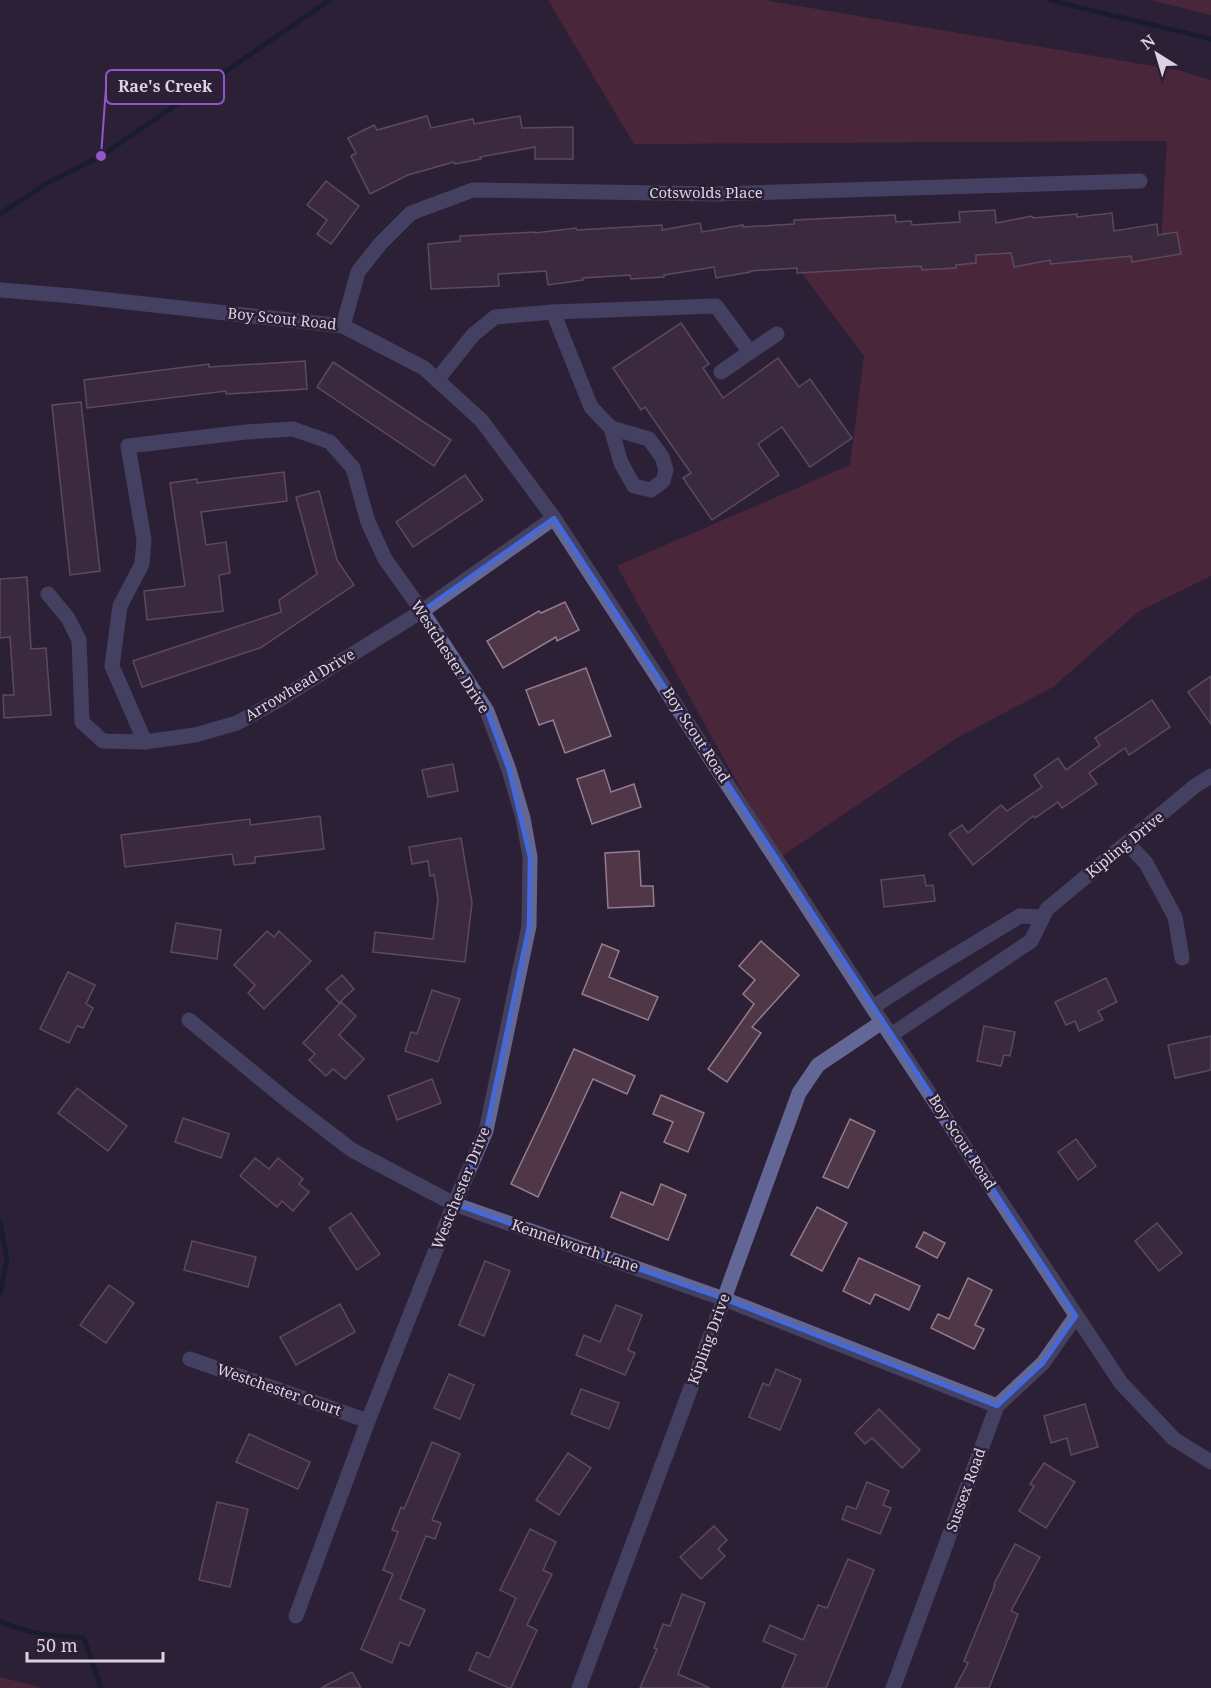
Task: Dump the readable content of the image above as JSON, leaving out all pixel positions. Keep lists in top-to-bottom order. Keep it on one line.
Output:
{"streets":{"street":["Cotswolds Place","Boy Scout Road","Westchester Drive","Arrowhead Drive","Kipling Drive","Kennelworth Lane","Westchester Court","Sussex Road"]},"crossings":[["Cotswolds Place","Boy Scout Road"],["Boy Scout Road","Arrowhead Drive"],["Boy Scout Road","Kipling Drive"],["Boy Scout Road","Sussex Road"],["Westchester Drive","Arrowhead Drive"],["Westchester Drive","Kennelworth Lane"],["Westchester Drive","Westchester Court"],["Kipling Drive","Kennelworth Lane"],["Kennelworth Lane","Sussex Road"]],"places":["Rae's Creek"],"scale_bar":"50 m","north":"top left"}
